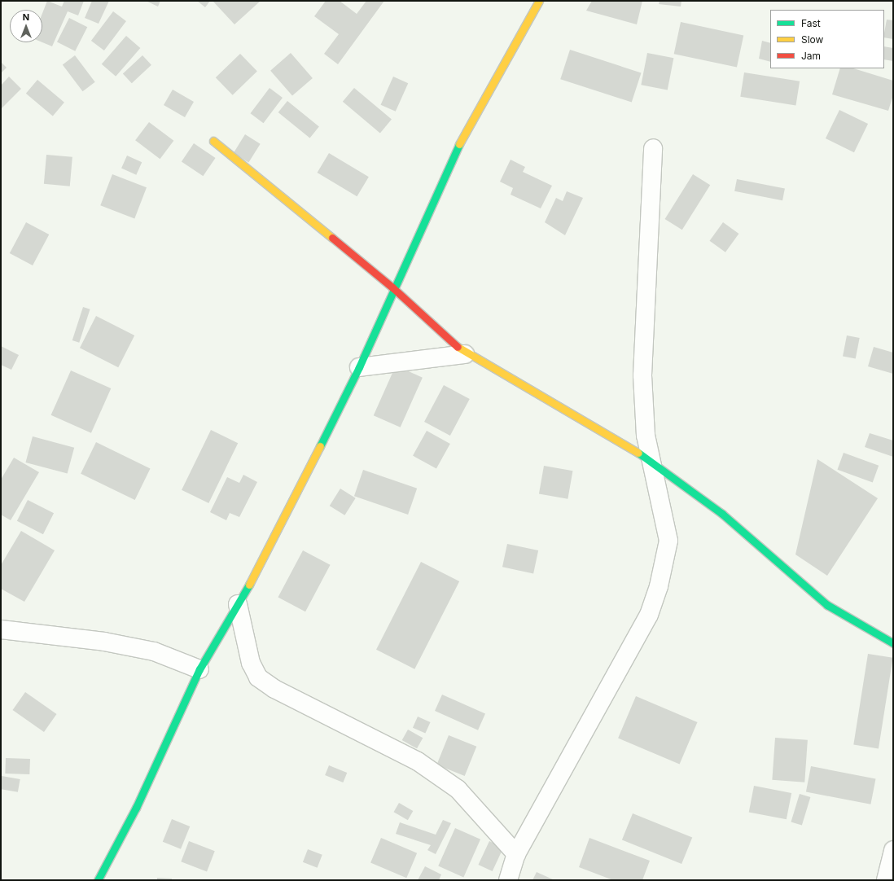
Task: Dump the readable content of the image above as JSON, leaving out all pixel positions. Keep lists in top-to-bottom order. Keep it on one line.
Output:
{"legend":["Fast","Slow","Jam"],"north":"top"}
